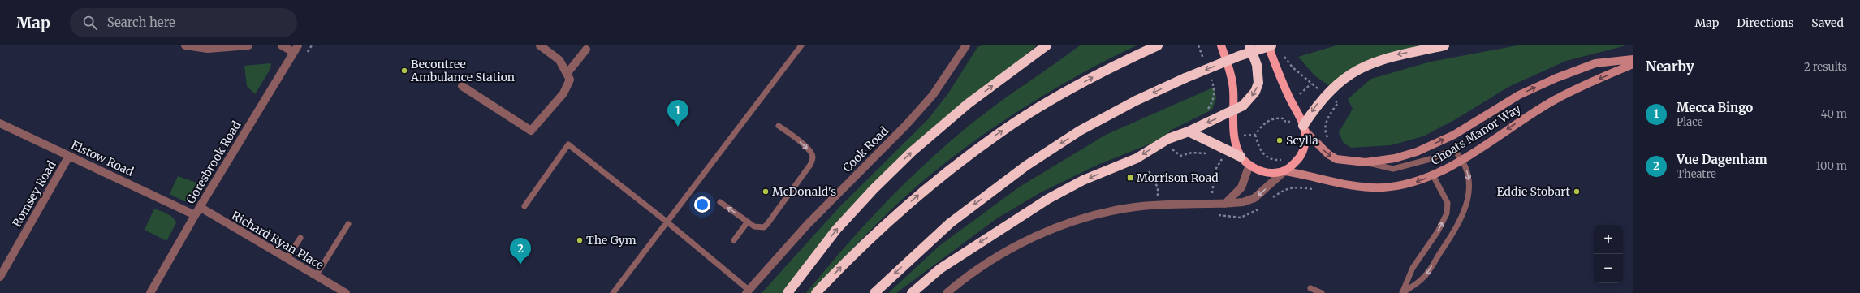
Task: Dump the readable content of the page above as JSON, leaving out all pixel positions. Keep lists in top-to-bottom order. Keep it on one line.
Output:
{"streets":{"street":["Choats Manor Way","Cook Road","Elstow Road","Goresbrook Road","Romsey Road","Richard Ryan Place"]},"crossings":[["Elstow Road","Goresbrook Road"],["Elstow Road","Romsey Road"],["Goresbrook Road","Richard Ryan Place"]],"places":{"other":["Becontree Ambulance Station","Scylla","McDonald's","Eddie Stobart","The Gym"],"transit":["Morrison Road"]},"page":{"header":"Map","search":"Search here","nav":["Map","Directions","Saved"],"heading":["Nearby","2 results"],"list":[{"mark":"1","name":"Mecca Bingo","note":"Place","value":"40 m"},{"mark":"2","name":"Vue Dagenham","note":"Theatre","value":"100 m"}],"pins":["1","2"],"map_buttons":["+","−"]}}
